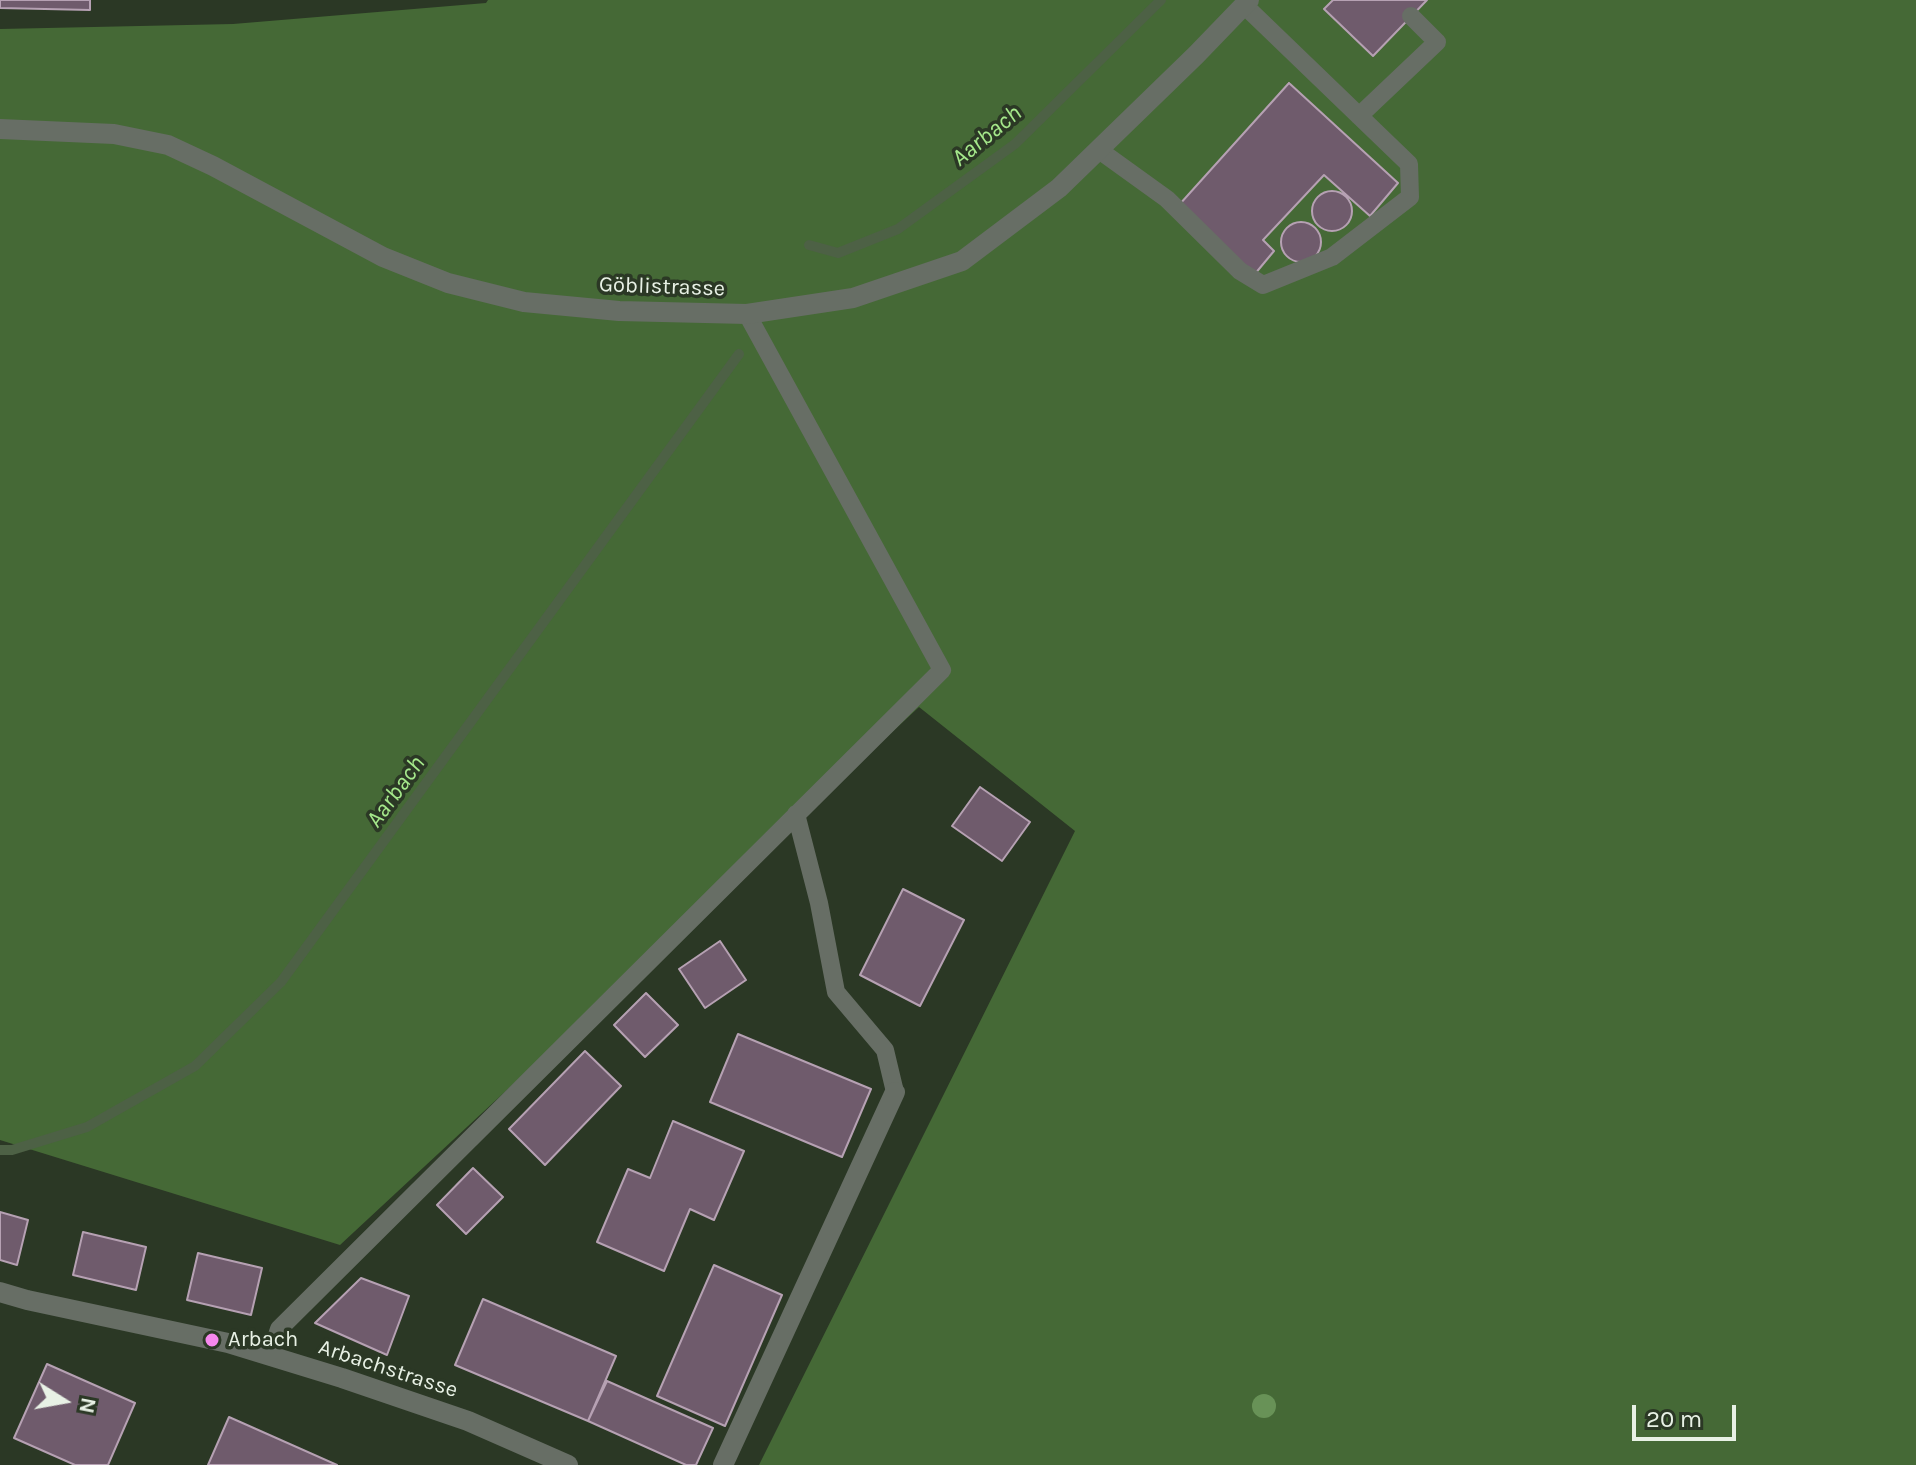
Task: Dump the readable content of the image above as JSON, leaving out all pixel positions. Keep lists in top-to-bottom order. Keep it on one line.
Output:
{"streets":{"street":["Göblistrasse","Arbachstrasse"]},"water":["Aarbach"],"places":["Arbach"],"scale_bar":"20 m","north":"right"}
